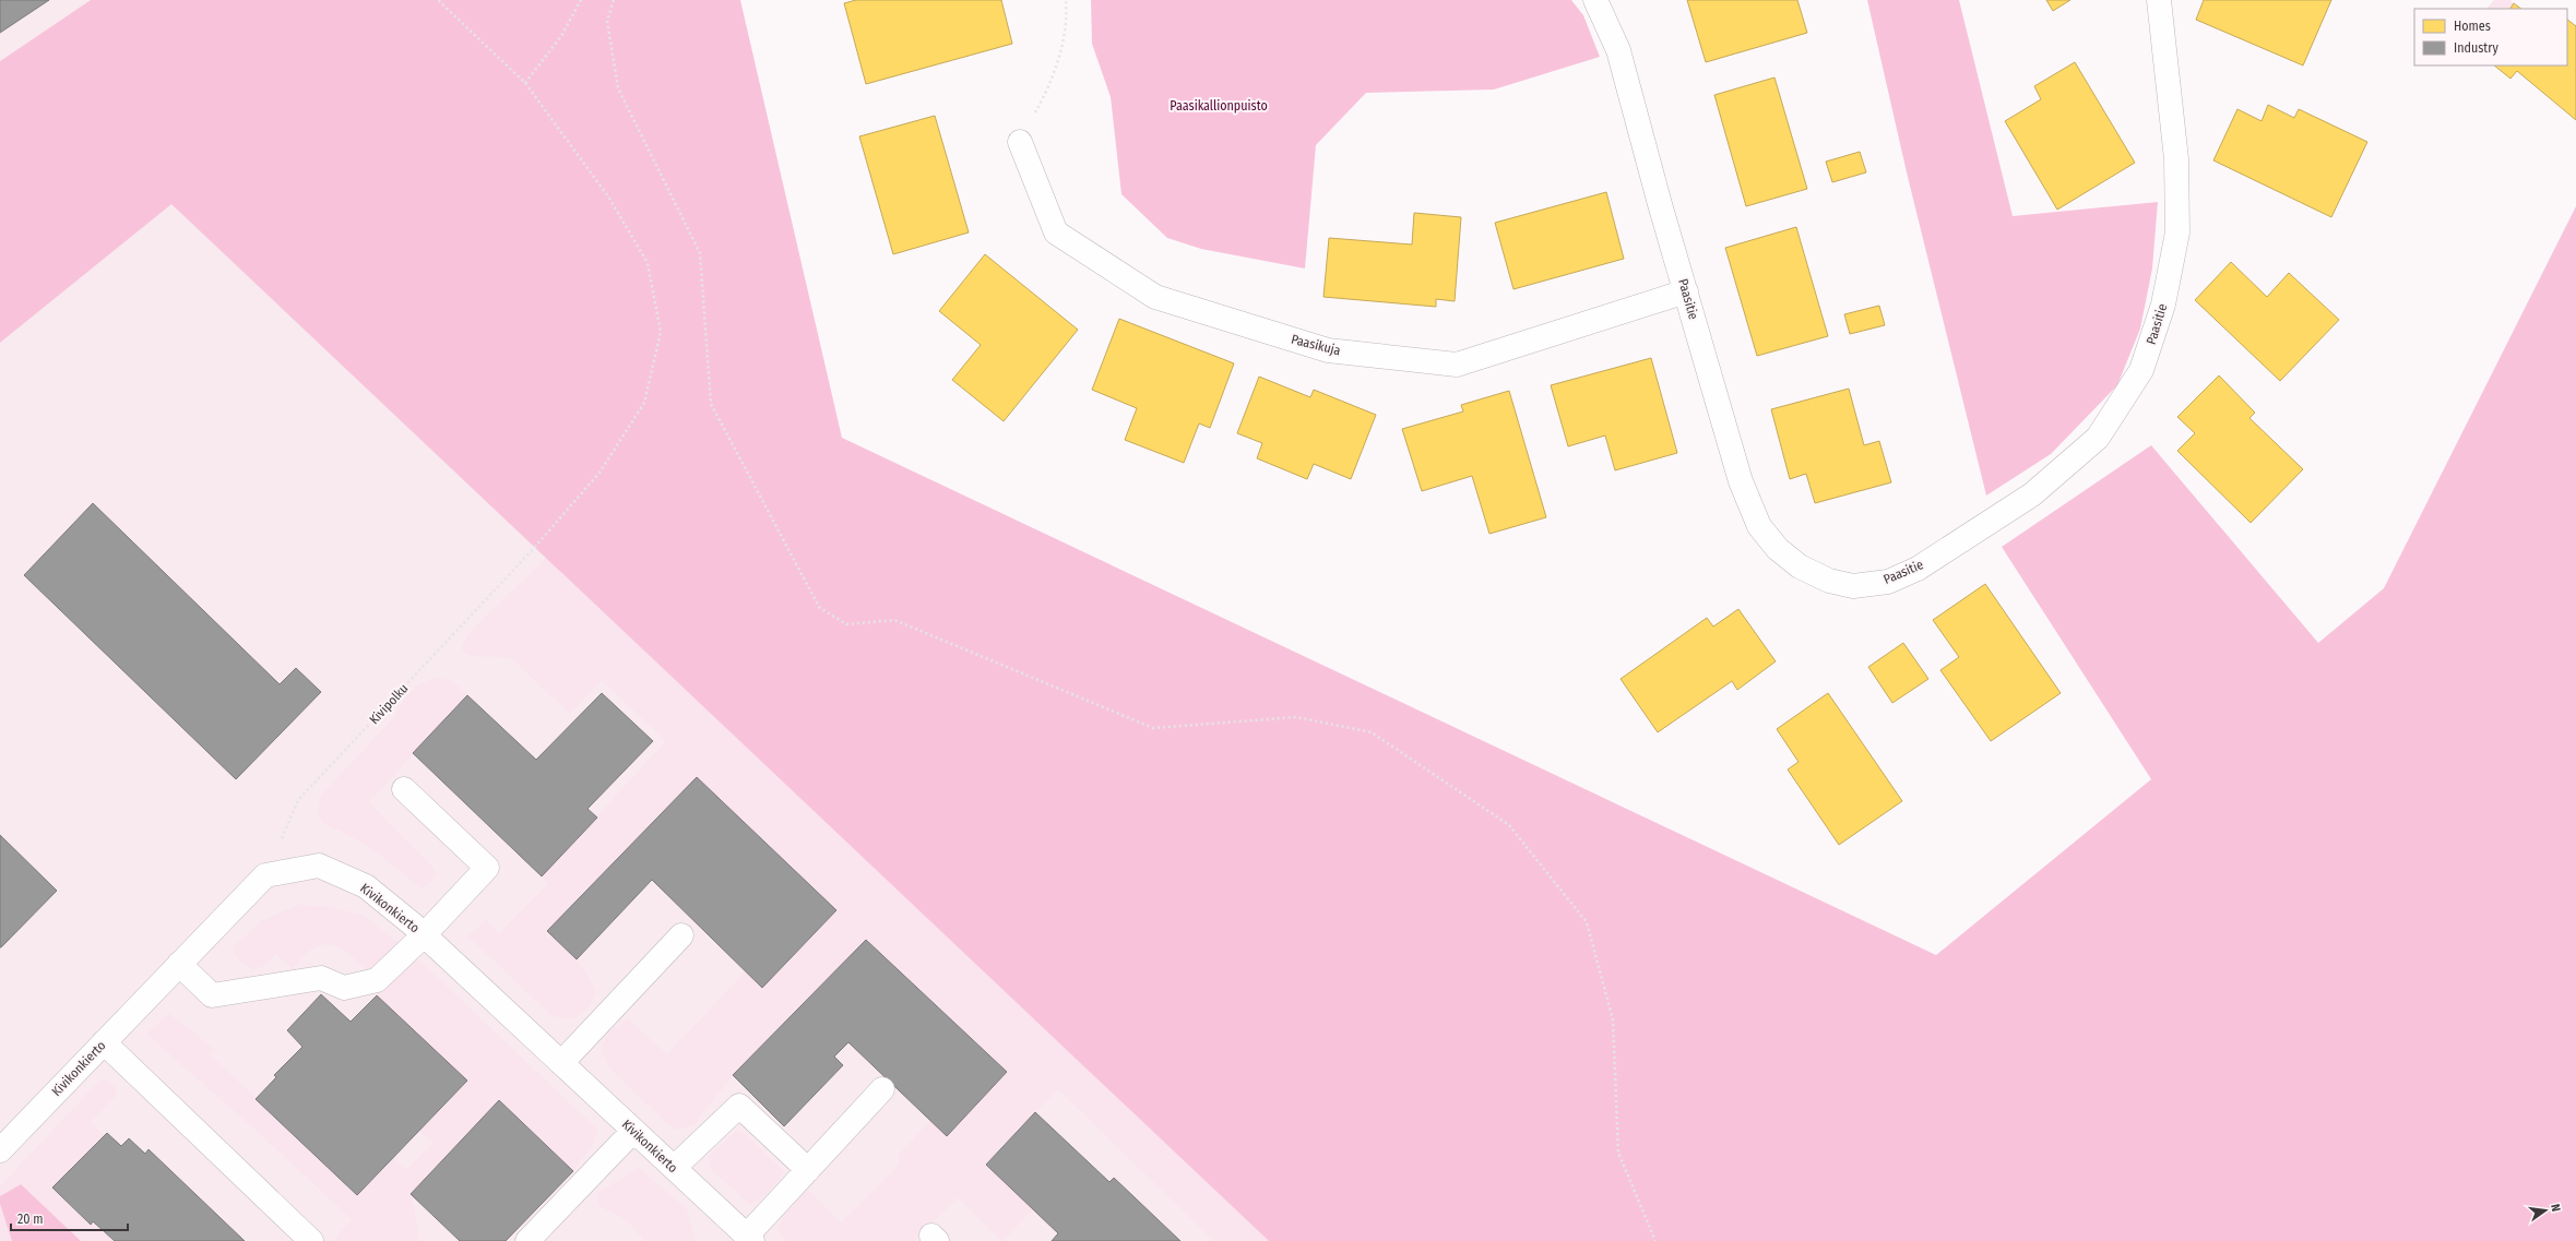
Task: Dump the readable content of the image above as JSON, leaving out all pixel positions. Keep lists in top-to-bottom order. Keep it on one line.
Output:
{"streets":{"street":["Paasitie","Paasikuja","Kivikonkierto"],"path":["Kivipolku"]},"crossings":[["Paasitie","Paasikuja"],["Kivipolku","Kivikonkierto"]],"parks":["Paasikallionpuisto"],"legend":["Homes","Industry"],"scale_bar":"20 m","north":"right"}
